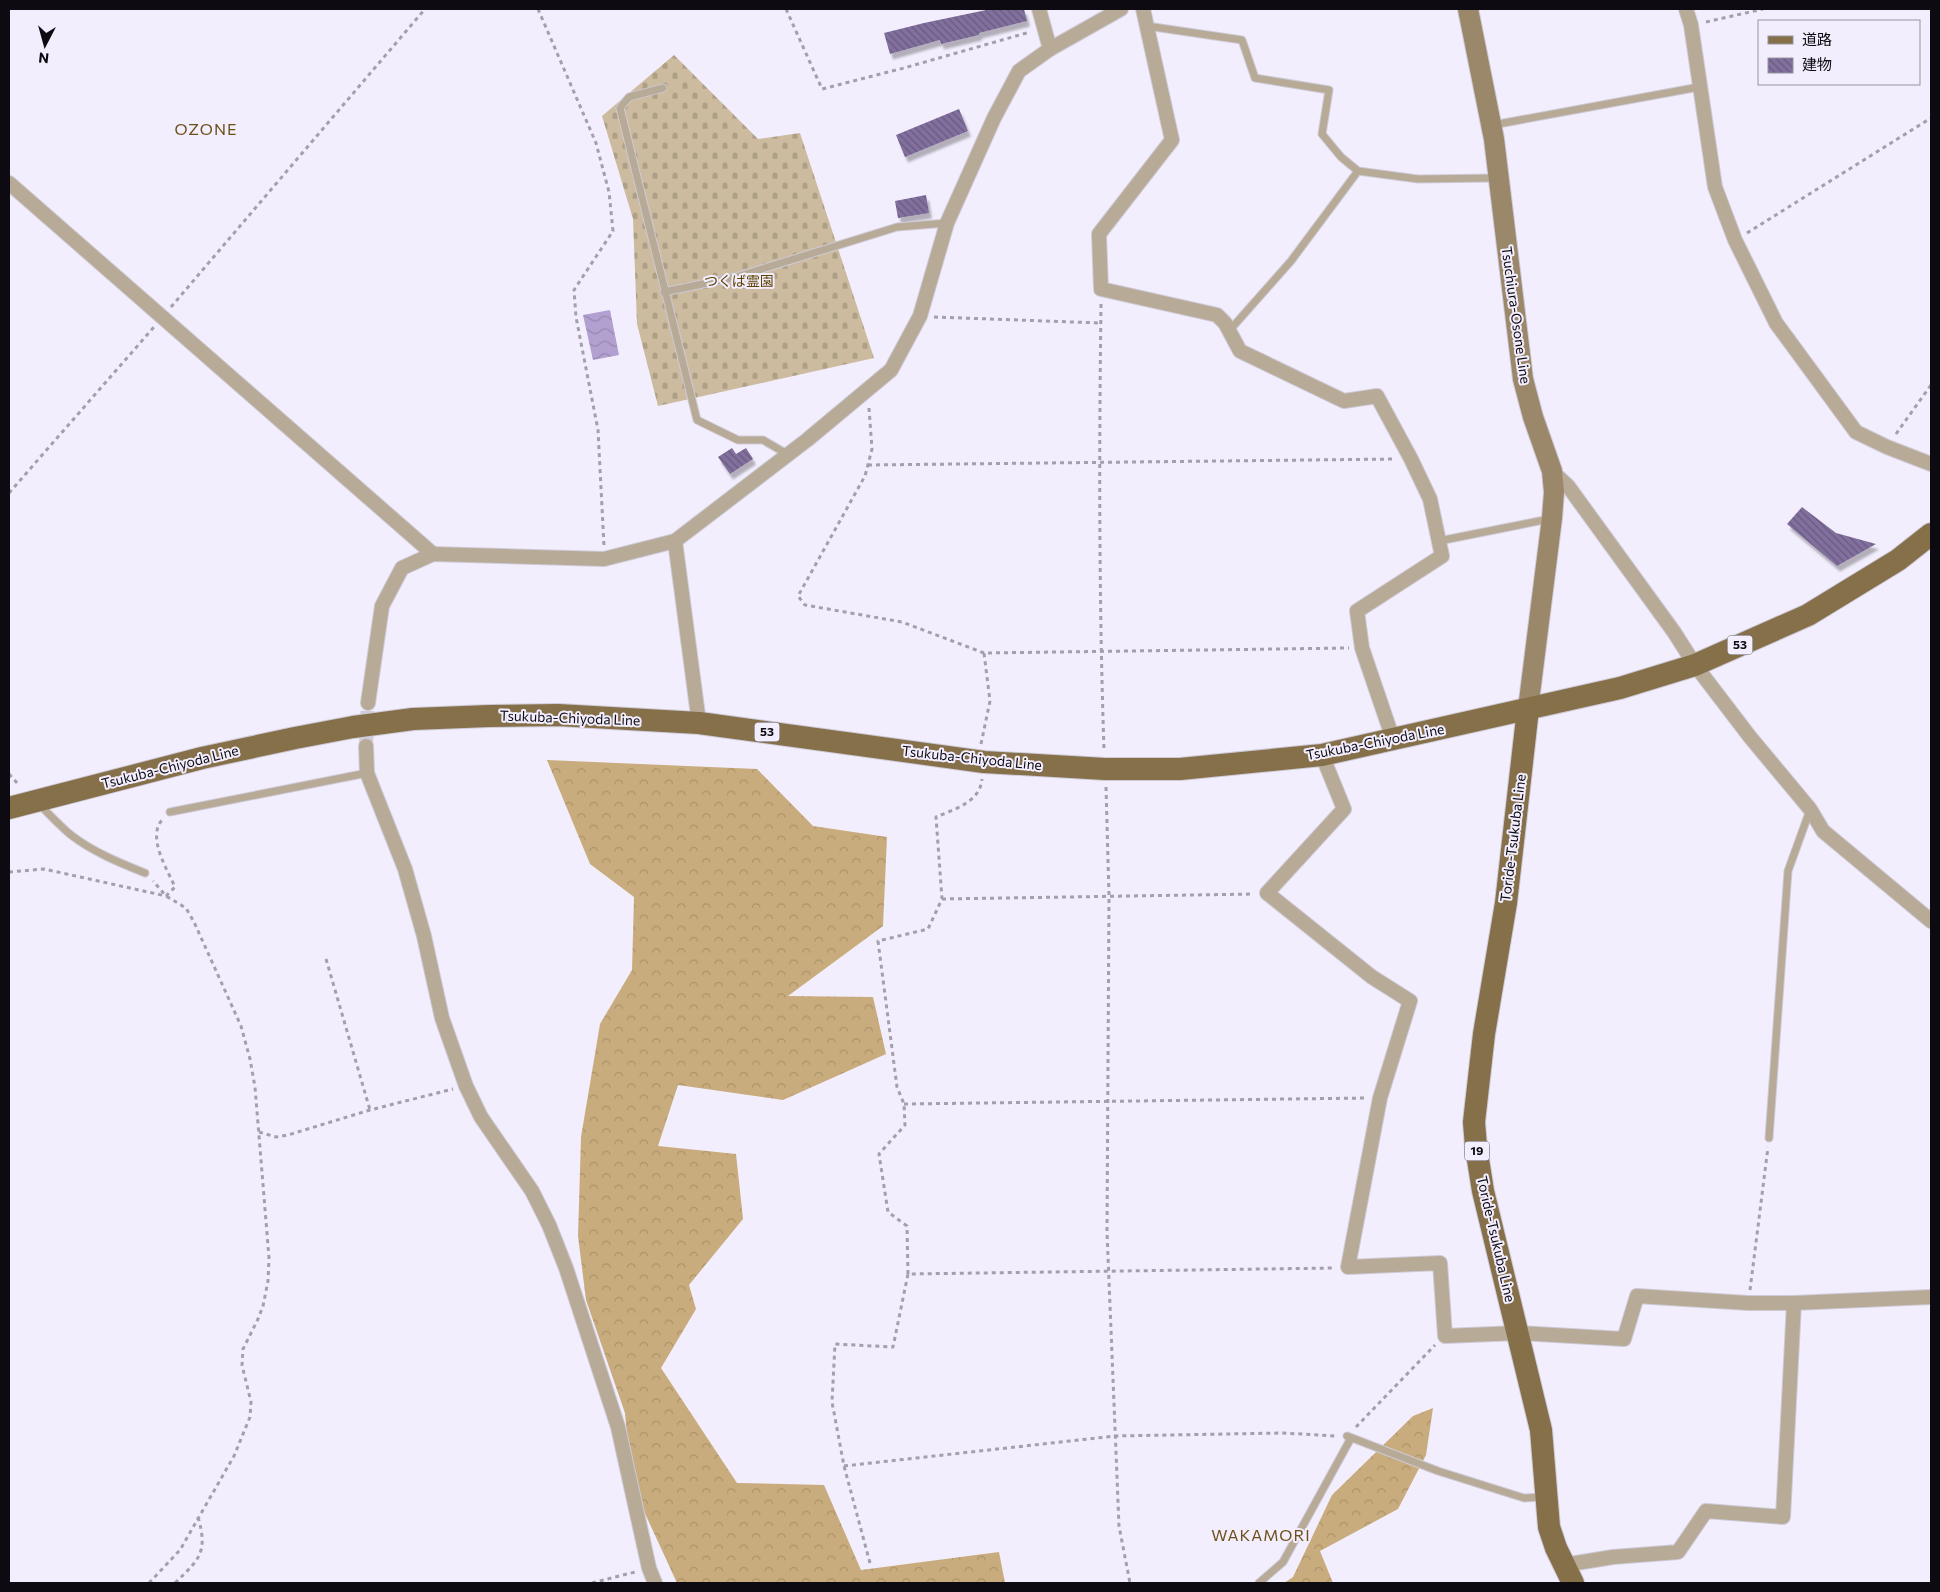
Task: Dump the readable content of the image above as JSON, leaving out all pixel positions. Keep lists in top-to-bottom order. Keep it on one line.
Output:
{"streets":{"main road":["Tsuchiura-Osone Line","53","Tsukuba-Chiyoda Line","Toride-Tsukuba Line","19"]},"crossings":[["Tsuchiura-Osone Line","Tsukuba-Chiyoda Line"],["Tsuchiura-Osone Line","Toride-Tsukuba Line"],["Tsukuba-Chiyoda Line","Toride-Tsukuba Line"]],"districts":["OZONE","WAKAMORI"],"parks":["つくば霊園"],"legend":["道路","建物"],"north":"bottom"}
